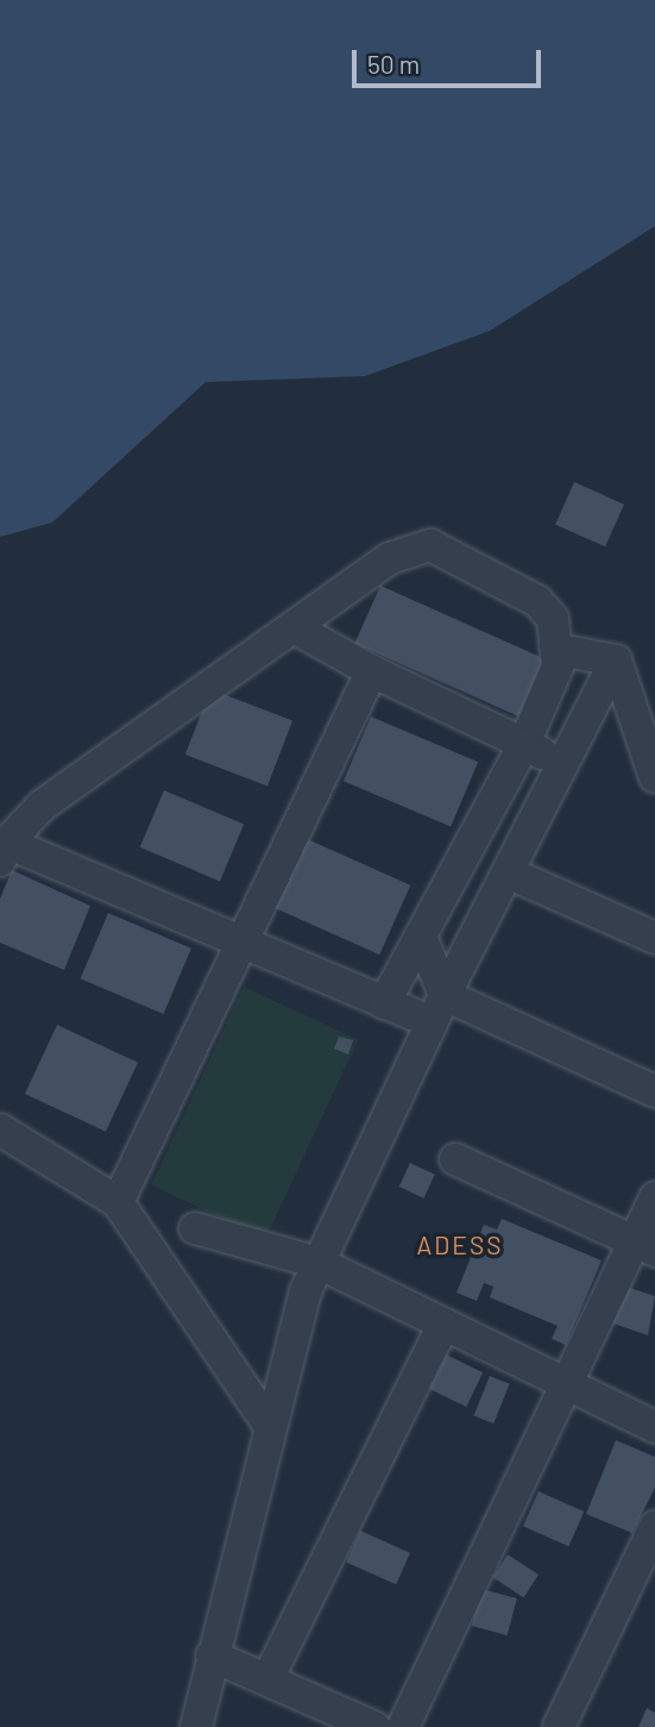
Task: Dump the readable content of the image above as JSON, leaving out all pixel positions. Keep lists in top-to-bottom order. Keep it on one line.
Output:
{"districts":["ADESS"],"scale_bar":"50 m"}
